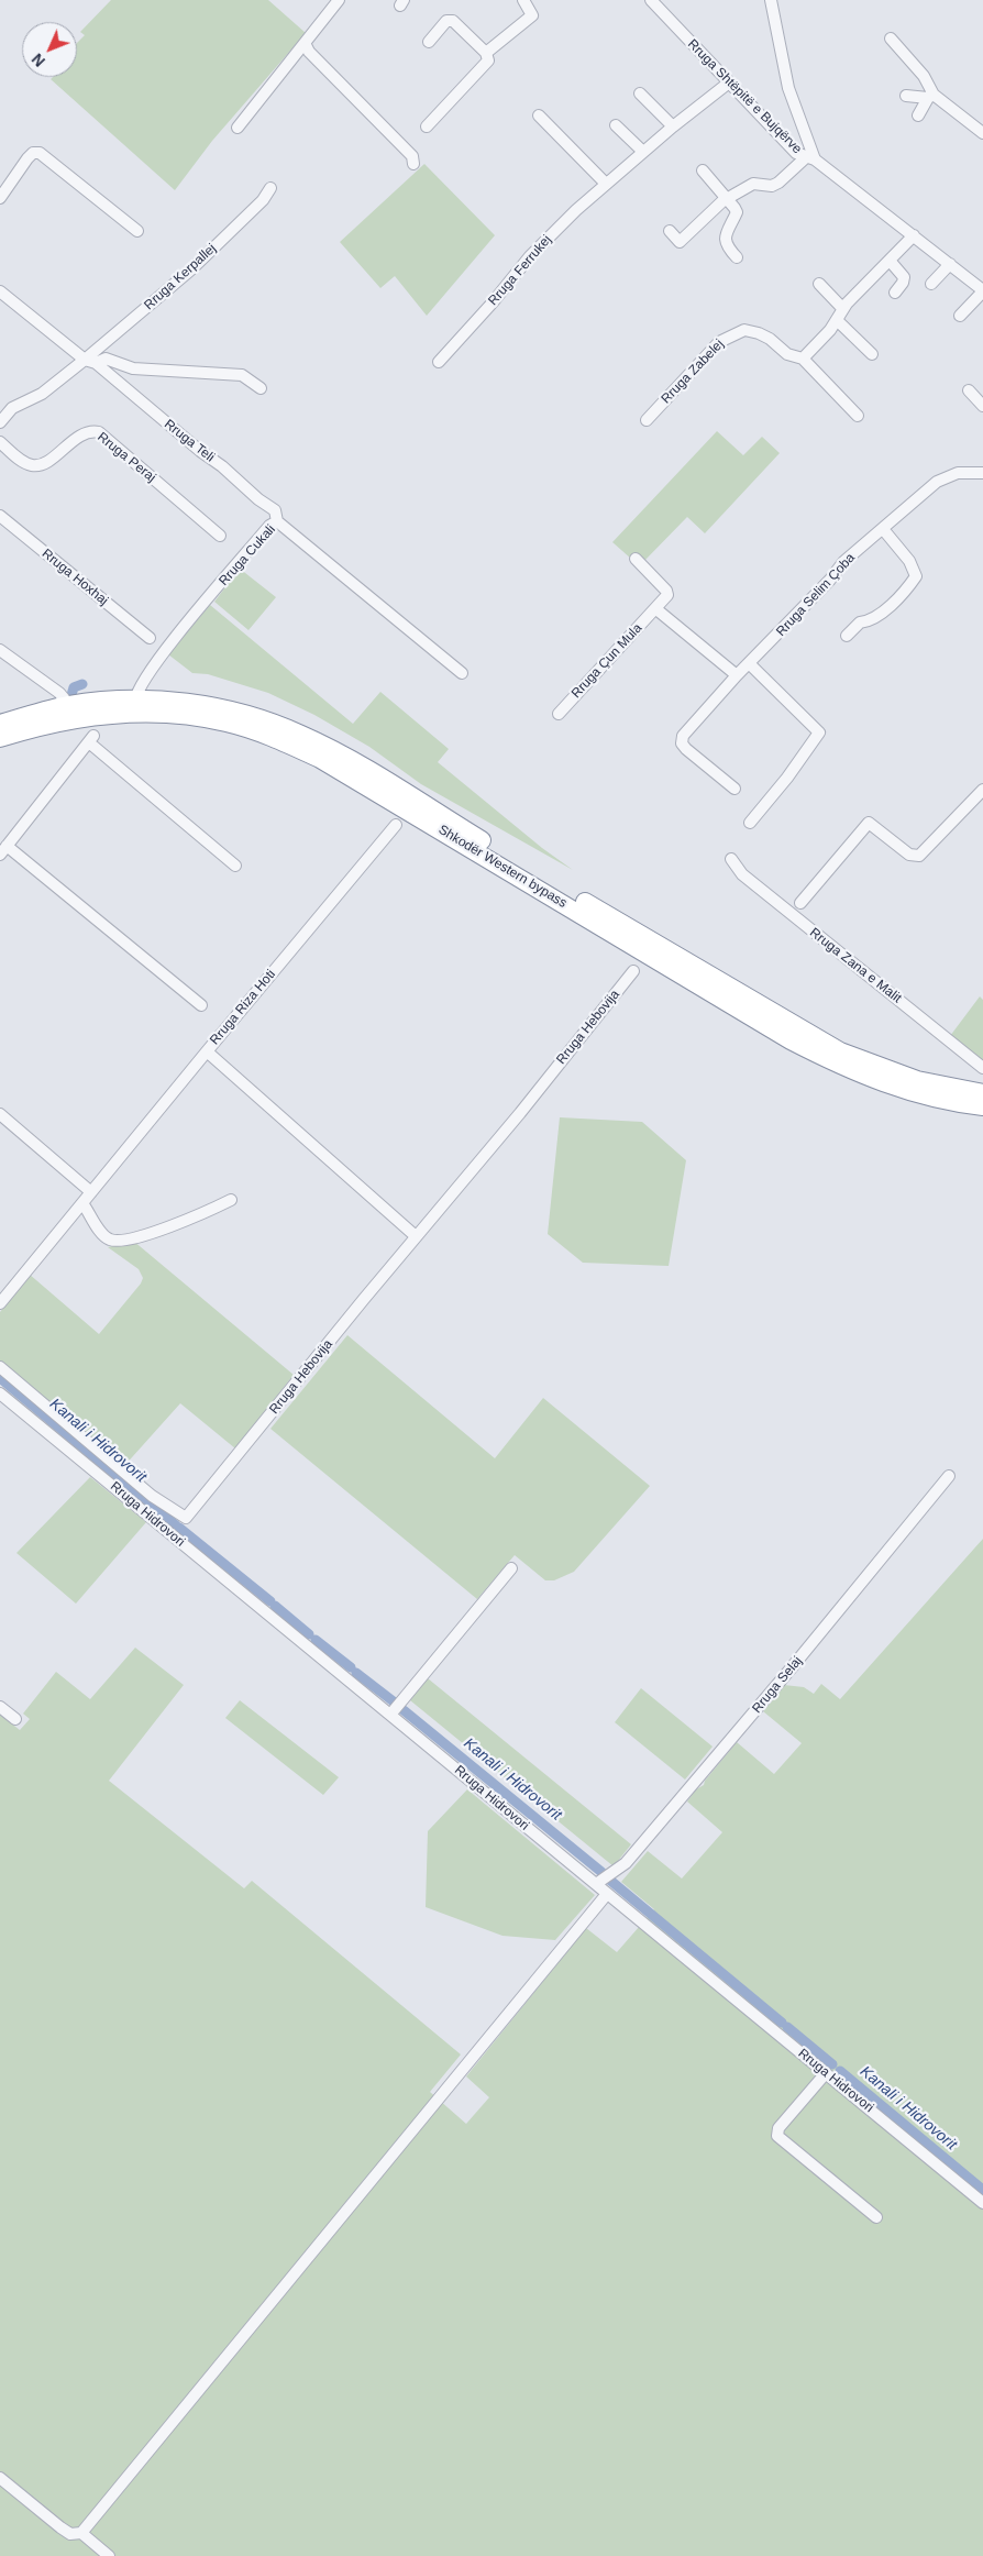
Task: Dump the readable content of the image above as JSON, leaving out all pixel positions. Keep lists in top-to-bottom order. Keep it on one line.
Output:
{"streets":{"highway":["Shkodër Western bypass"],"street":["Rruga Shtëpitë e Bujqërve","Rruga Ferrukej","Rruga Kerpallej","Rruga Zabelej","Rruga Teli","Rruga Peraj","Rruga Cukali","Rruga Hoxhaj","Rruga Selim Çoba","Rruga Çun Mula","Rruga Zana e Malit","Rruga Riza Hoti","Rruga Hebovija","Rruga Hidrovori","Rruga Selaj"]},"crossings":[["Rruga Shtëpitë e Bujqërve","Rruga Ferrukej"],["Rruga Kerpallej","Rruga Teli"],["Rruga Teli","Rruga Cukali"],["Rruga Cukali","Shkodër Western bypass"],["Rruga Hidrovori","Rruga Selaj"]],"water":["Kanali i Hidrovorit"],"north":"bottom left"}
